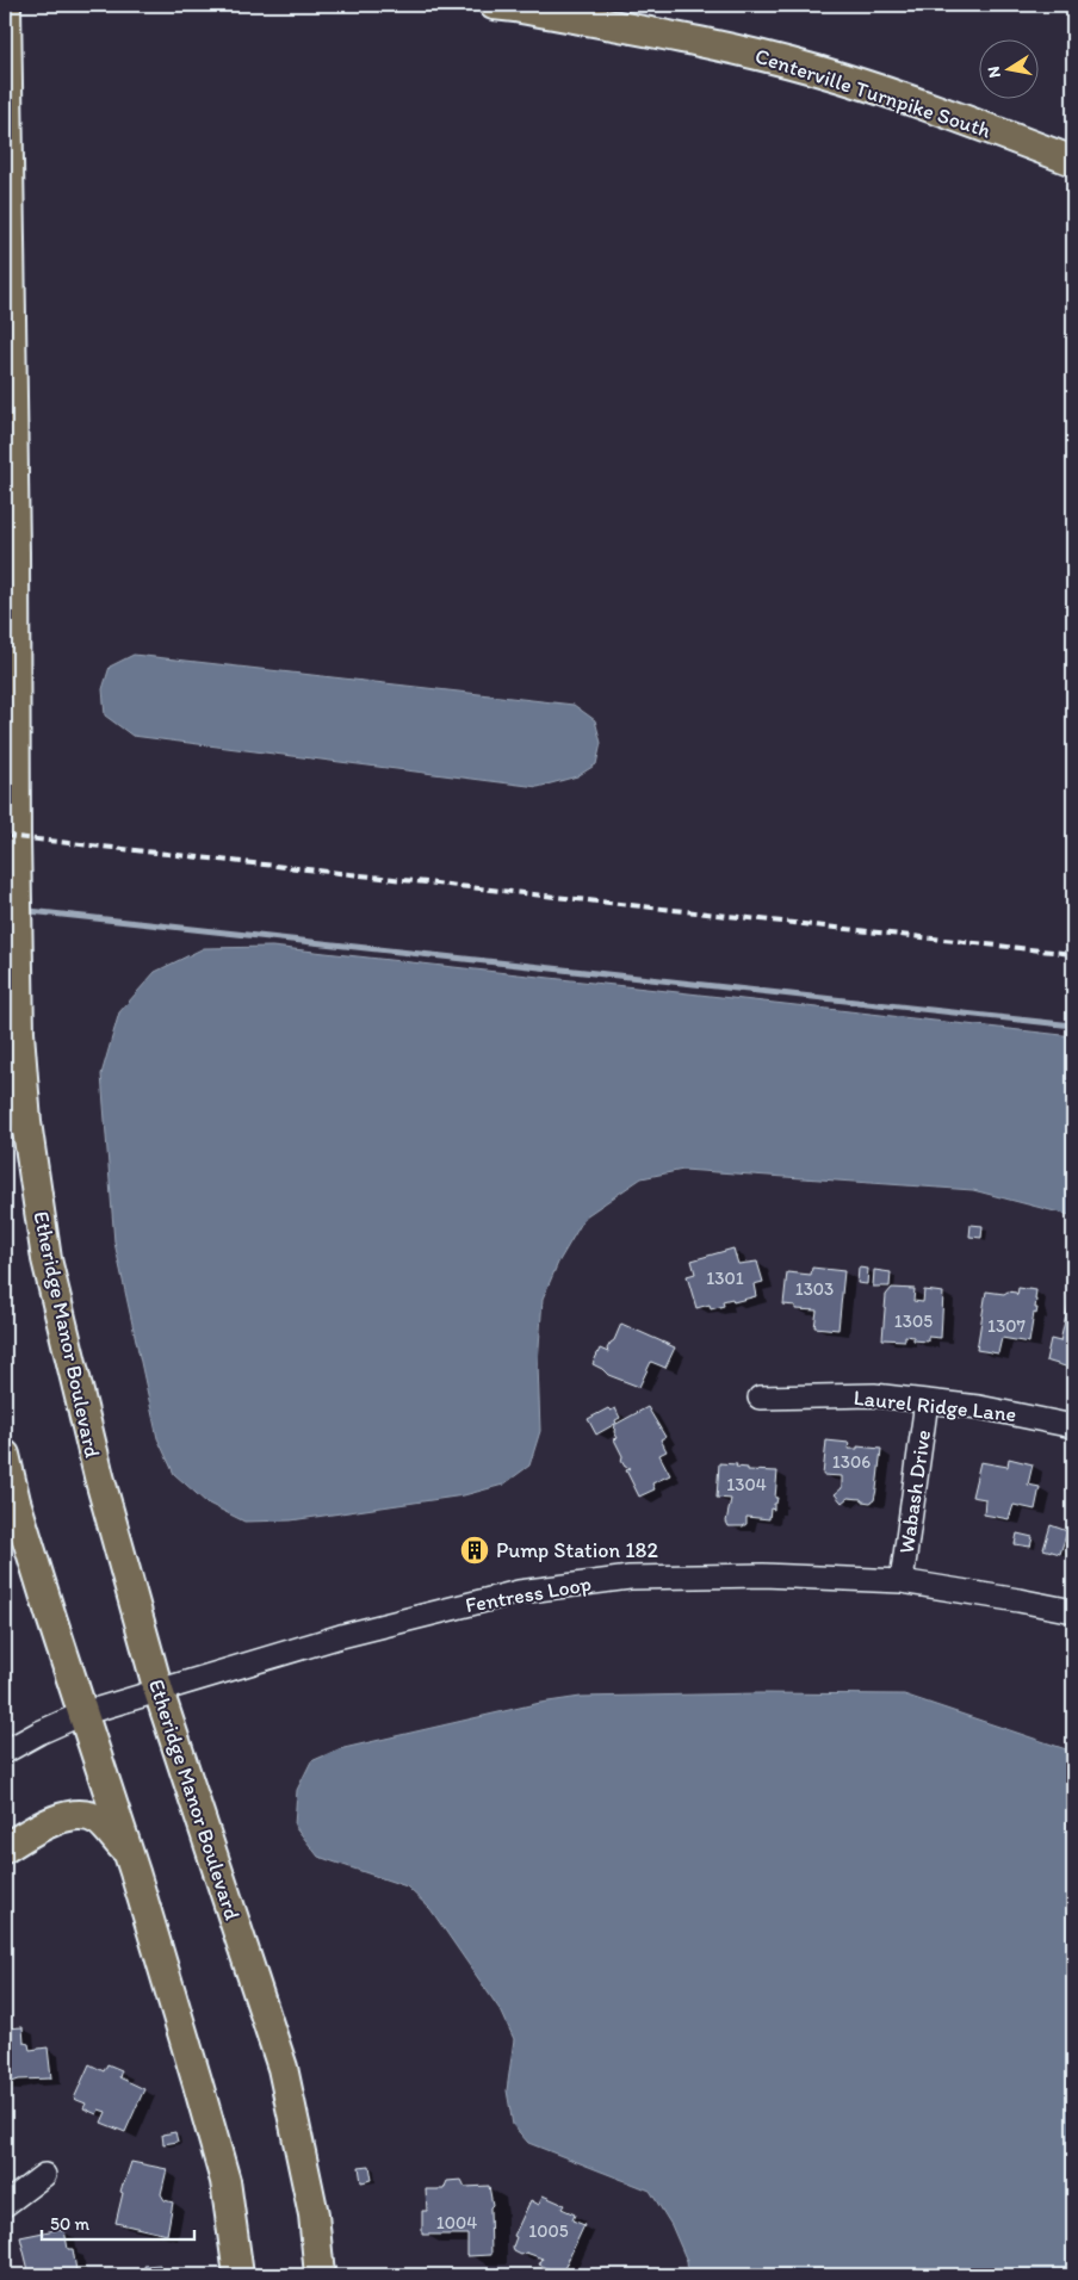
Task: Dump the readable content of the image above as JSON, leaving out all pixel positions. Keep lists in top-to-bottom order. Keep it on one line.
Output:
{"streets":{"main road":["Centerville Turnpike South","Etheridge Manor Boulevard"],"street":["Laurel Ridge Lane","Wabash Drive","Fentress Loop"]},"crossings":[["Etheridge Manor Boulevard","Fentress Loop"],["Laurel Ridge Lane","Wabash Drive"],["Wabash Drive","Fentress Loop"]],"places":{"building":["Pump Station 182"]},"house_numbers":["1301","1303","1305","1307","1306","1304","1004","1005"],"scale_bar":"50 m","north":"left"}
